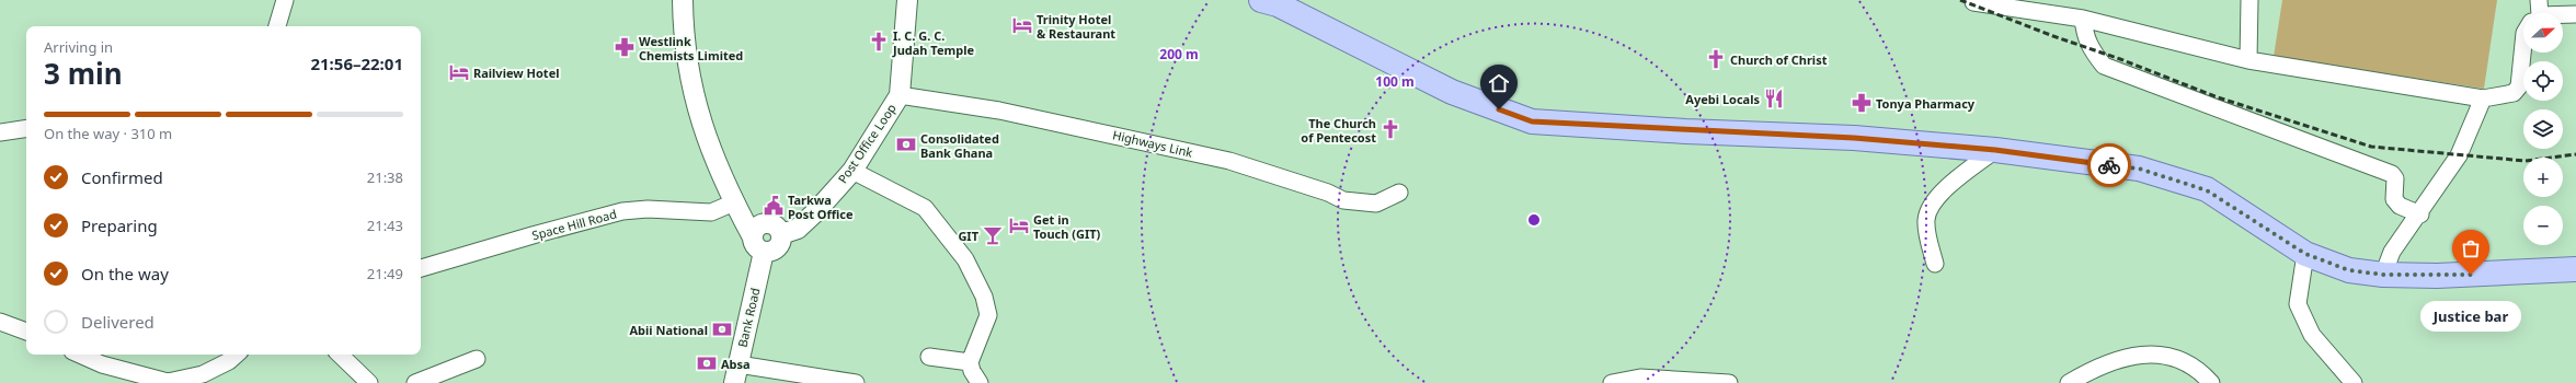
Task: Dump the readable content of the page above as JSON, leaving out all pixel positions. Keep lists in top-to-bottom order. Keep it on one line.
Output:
{"streets":{"street":["Post Office Loop","Highways Link","Space Hill Road","Bank Road"]},"crossings":[["Post Office Loop","Highways Link"],["Post Office Loop","Bank Road"]],"places":{"hotel":["Trinity Hotel & Restaurant","Railview Hotel","Get in Touch (GIT)"],"church":["I. C. G. C. Judah Temple","Church of Christ","The Church of Pentecost"],"pharmacy":["Westlink Chemists Limited","Tonya Pharmacy"],"restaurant":["Ayebi Locals"],"bank":["Consolidated Bank Ghana","Abii National","Absa"],"public building":["Tarkwa Post Office"],"bar":["GIT"],"other":["Justice bar"]},"north":"right","page":{"map_buttons":["+","−"],"heading":["3 min","Arriving in","21:56–22:01"],"bar":"On the way · 310 m","list":[["Confirmed","21:38"],["Preparing","21:43"],["On the way","21:49"],"Delivered"],"bubble":"Justice bar"},"rings":["200 m","100 m"]}
